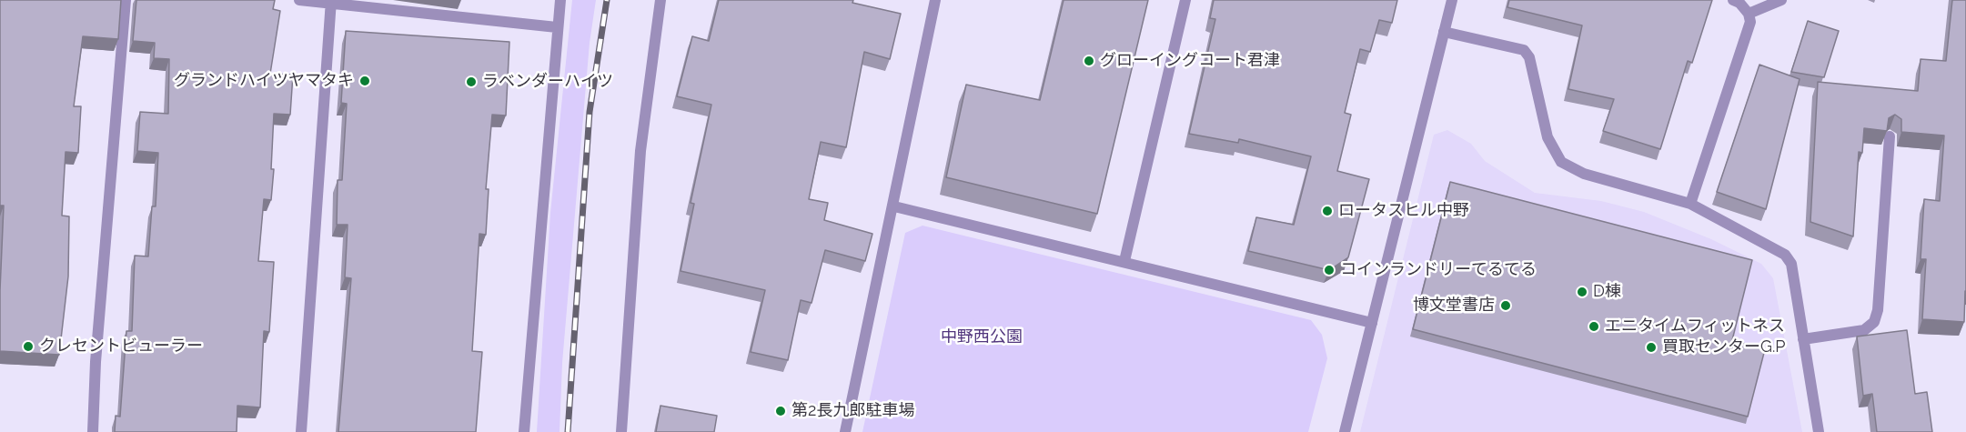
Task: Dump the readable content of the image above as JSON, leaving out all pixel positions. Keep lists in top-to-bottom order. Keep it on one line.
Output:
{"parks":["中野西公園"],"places":["グローイングコート君津","グランドハイツヤマタキ","ラベンダーハイツ","ロータスヒル中野","コインランドリーてるてる","D棟","博文堂書店","エニタイムフィットネス","クレセントビューラー","買取センターG.P","第2長九郎駐車場"]}
